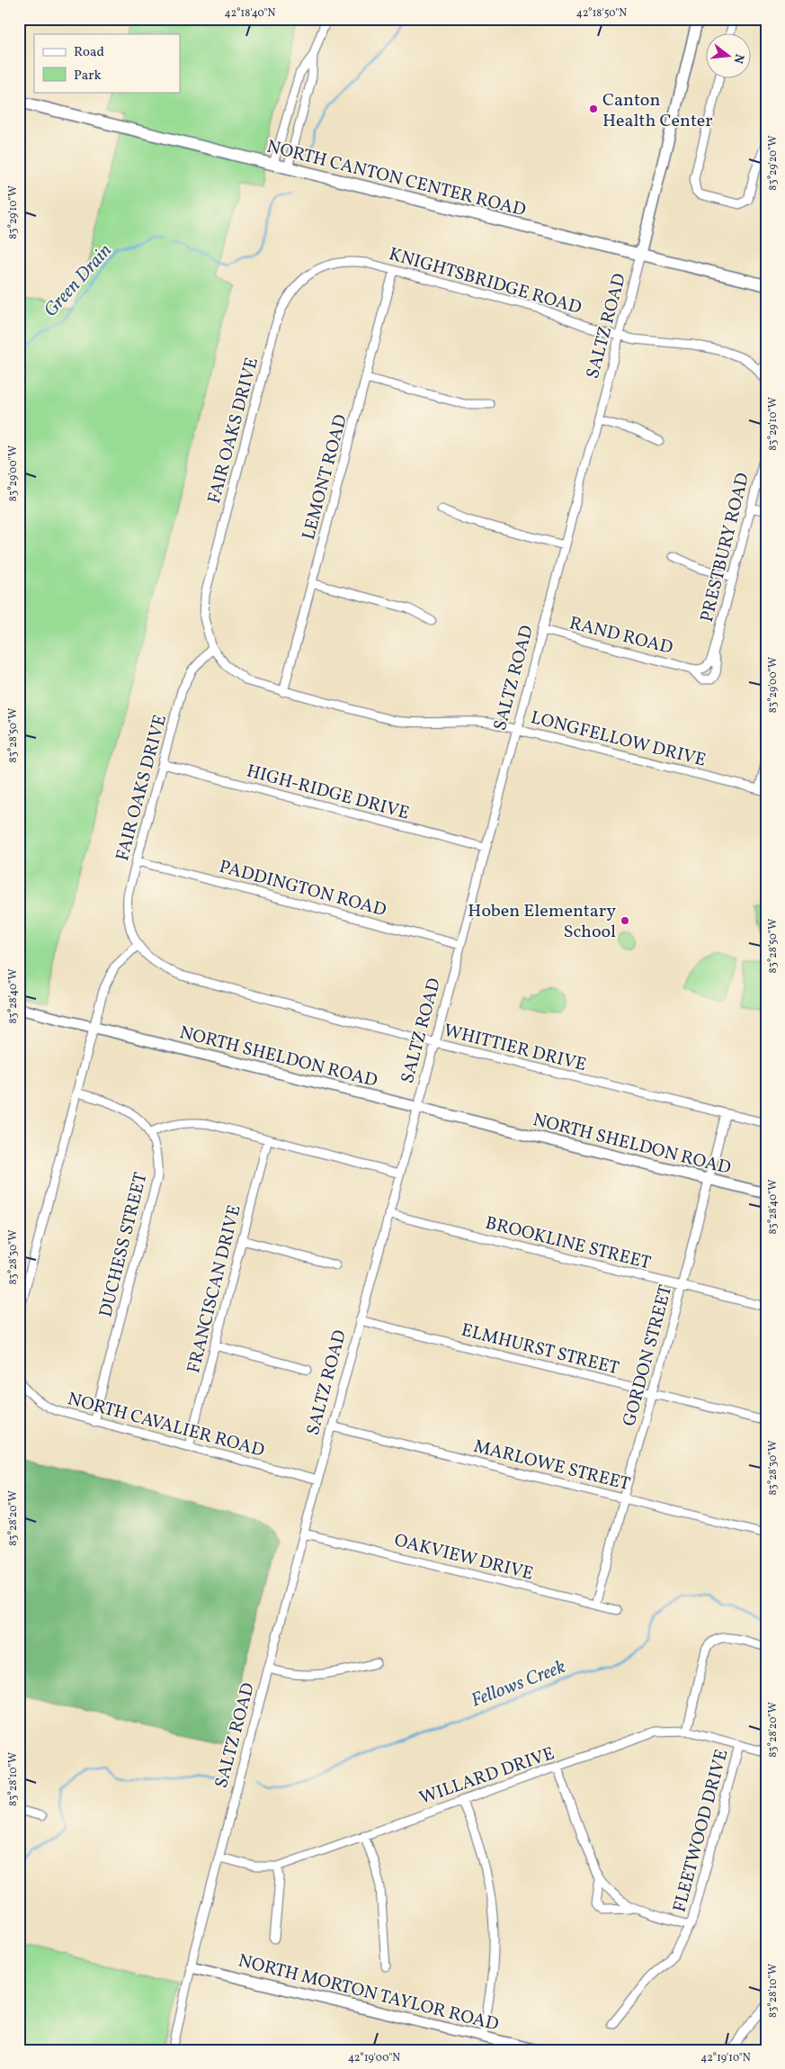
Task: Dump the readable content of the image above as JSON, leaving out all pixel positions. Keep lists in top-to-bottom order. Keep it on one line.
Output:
{"streets":{"main road":["NORTH CANTON CENTER ROAD"],"street":["KNIGHTSBRIDGE ROAD","SALTZ ROAD","FAIR OAKS DRIVE","LEMONT ROAD","PRESTBURY ROAD","RAND ROAD","LONGFELLOW DRIVE","HIGH-RIDGE DRIVE","PADDINGTON ROAD","WHITTIER DRIVE","NORTH SHELDON ROAD","BROOKLINE STREET","DUCHESS STREET","FRANCISCAN DRIVE","ELMHURST STREET","GORDON STREET","NORTH CAVALIER ROAD","MARLOWE STREET","OAKVIEW DRIVE","WILLARD DRIVE","FLEETWOOD DRIVE","NORTH MORTON TAYLOR ROAD"]},"crossings":[["NORTH CANTON CENTER ROAD","SALTZ ROAD"],["KNIGHTSBRIDGE ROAD","SALTZ ROAD"],["KNIGHTSBRIDGE ROAD","FAIR OAKS DRIVE"],["KNIGHTSBRIDGE ROAD","LEMONT ROAD"],["SALTZ ROAD","RAND ROAD"],["SALTZ ROAD","LONGFELLOW DRIVE"],["SALTZ ROAD","HIGH-RIDGE DRIVE"],["SALTZ ROAD","PADDINGTON ROAD"],["SALTZ ROAD","WHITTIER DRIVE"],["SALTZ ROAD","NORTH SHELDON ROAD"],["SALTZ ROAD","BROOKLINE STREET"],["SALTZ ROAD","ELMHURST STREET"],["SALTZ ROAD","NORTH CAVALIER ROAD"],["SALTZ ROAD","MARLOWE STREET"],["SALTZ ROAD","OAKVIEW DRIVE"],["SALTZ ROAD","WILLARD DRIVE"],["SALTZ ROAD","NORTH MORTON TAYLOR ROAD"],["FAIR OAKS DRIVE","LONGFELLOW DRIVE"],["FAIR OAKS DRIVE","HIGH-RIDGE DRIVE"],["FAIR OAKS DRIVE","PADDINGTON ROAD"],["FAIR OAKS DRIVE","WHITTIER DRIVE"],["LEMONT ROAD","LONGFELLOW DRIVE"],["PRESTBURY ROAD","RAND ROAD"],["WHITTIER DRIVE","GORDON STREET"],["NORTH SHELDON ROAD","GORDON STREET"],["BROOKLINE STREET","GORDON STREET"],["DUCHESS STREET","NORTH CAVALIER ROAD"],["FRANCISCAN DRIVE","NORTH CAVALIER ROAD"],["ELMHURST STREET","GORDON STREET"],["GORDON STREET","MARLOWE STREET"],["GORDON STREET","OAKVIEW DRIVE"],["WILLARD DRIVE","FLEETWOOD DRIVE"]],"water":["Green Drain","Fellows Creek"],"places":["Canton Health Center","Hoben Elementary School"],"legend":["Road","Park"],"north":"right","coordinates":["42°18'40\"N","42°18'50\"N","83°29'20\"W","83°29'10\"W","83°29'00\"W","83°28'50\"W","83°28'40\"W","83°28'30\"W","83°28'20\"W","83°28'10\"W","42°19'00\"N","42°19'10\"N"]}
